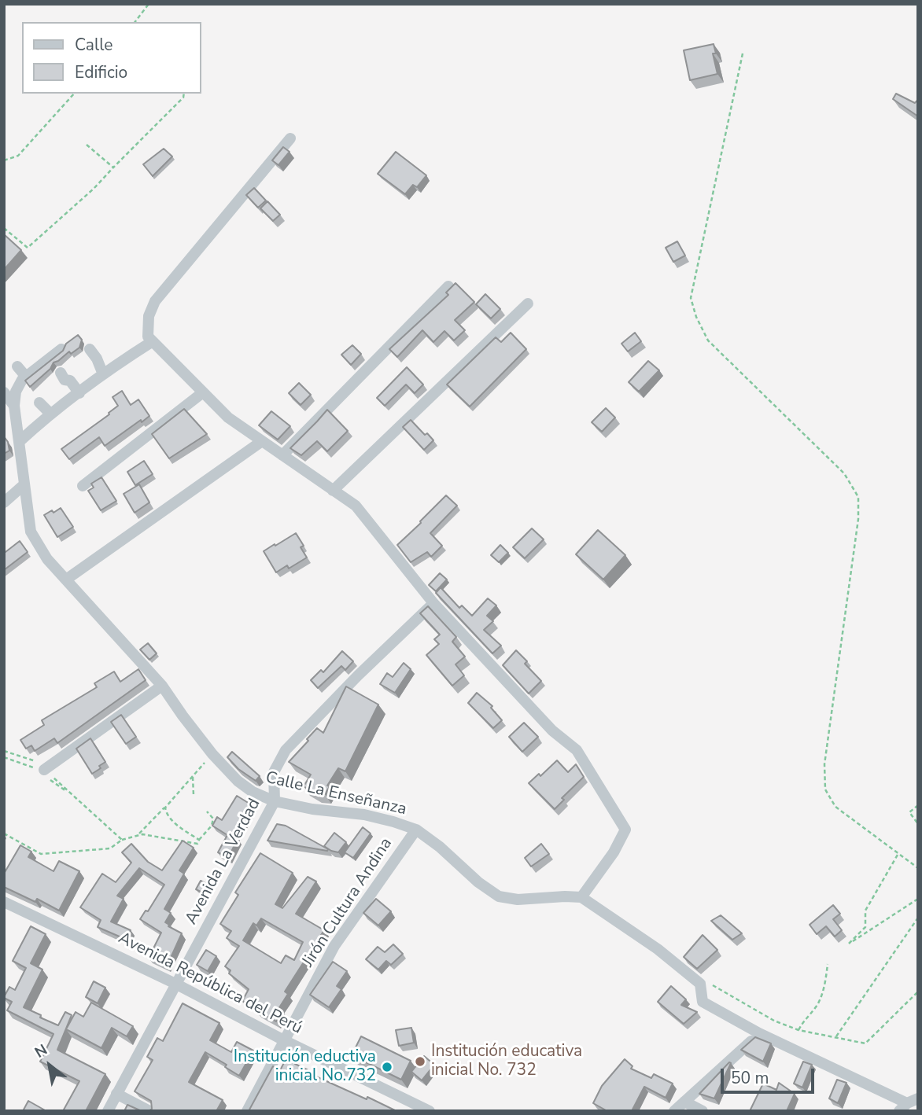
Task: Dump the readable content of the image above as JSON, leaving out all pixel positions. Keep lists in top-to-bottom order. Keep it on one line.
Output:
{"streets":{"street":["Calle La Enseñanza","Avenida La Verdad","Jirón Cultura Andina","Avenida República del Perú"]},"crossings":[["Calle La Enseñanza","Avenida La Verdad"],["Calle La Enseñanza","Jirón Cultura Andina"],["Avenida La Verdad","Avenida República del Perú"],["Jirón Cultura Andina","Avenida República del Perú"]],"places":["Institución educativa inicial No. 732","Institución eductiva inicial No.732"],"legend":["Calle","Edificio"],"scale_bar":"50 m","north":"top left"}
